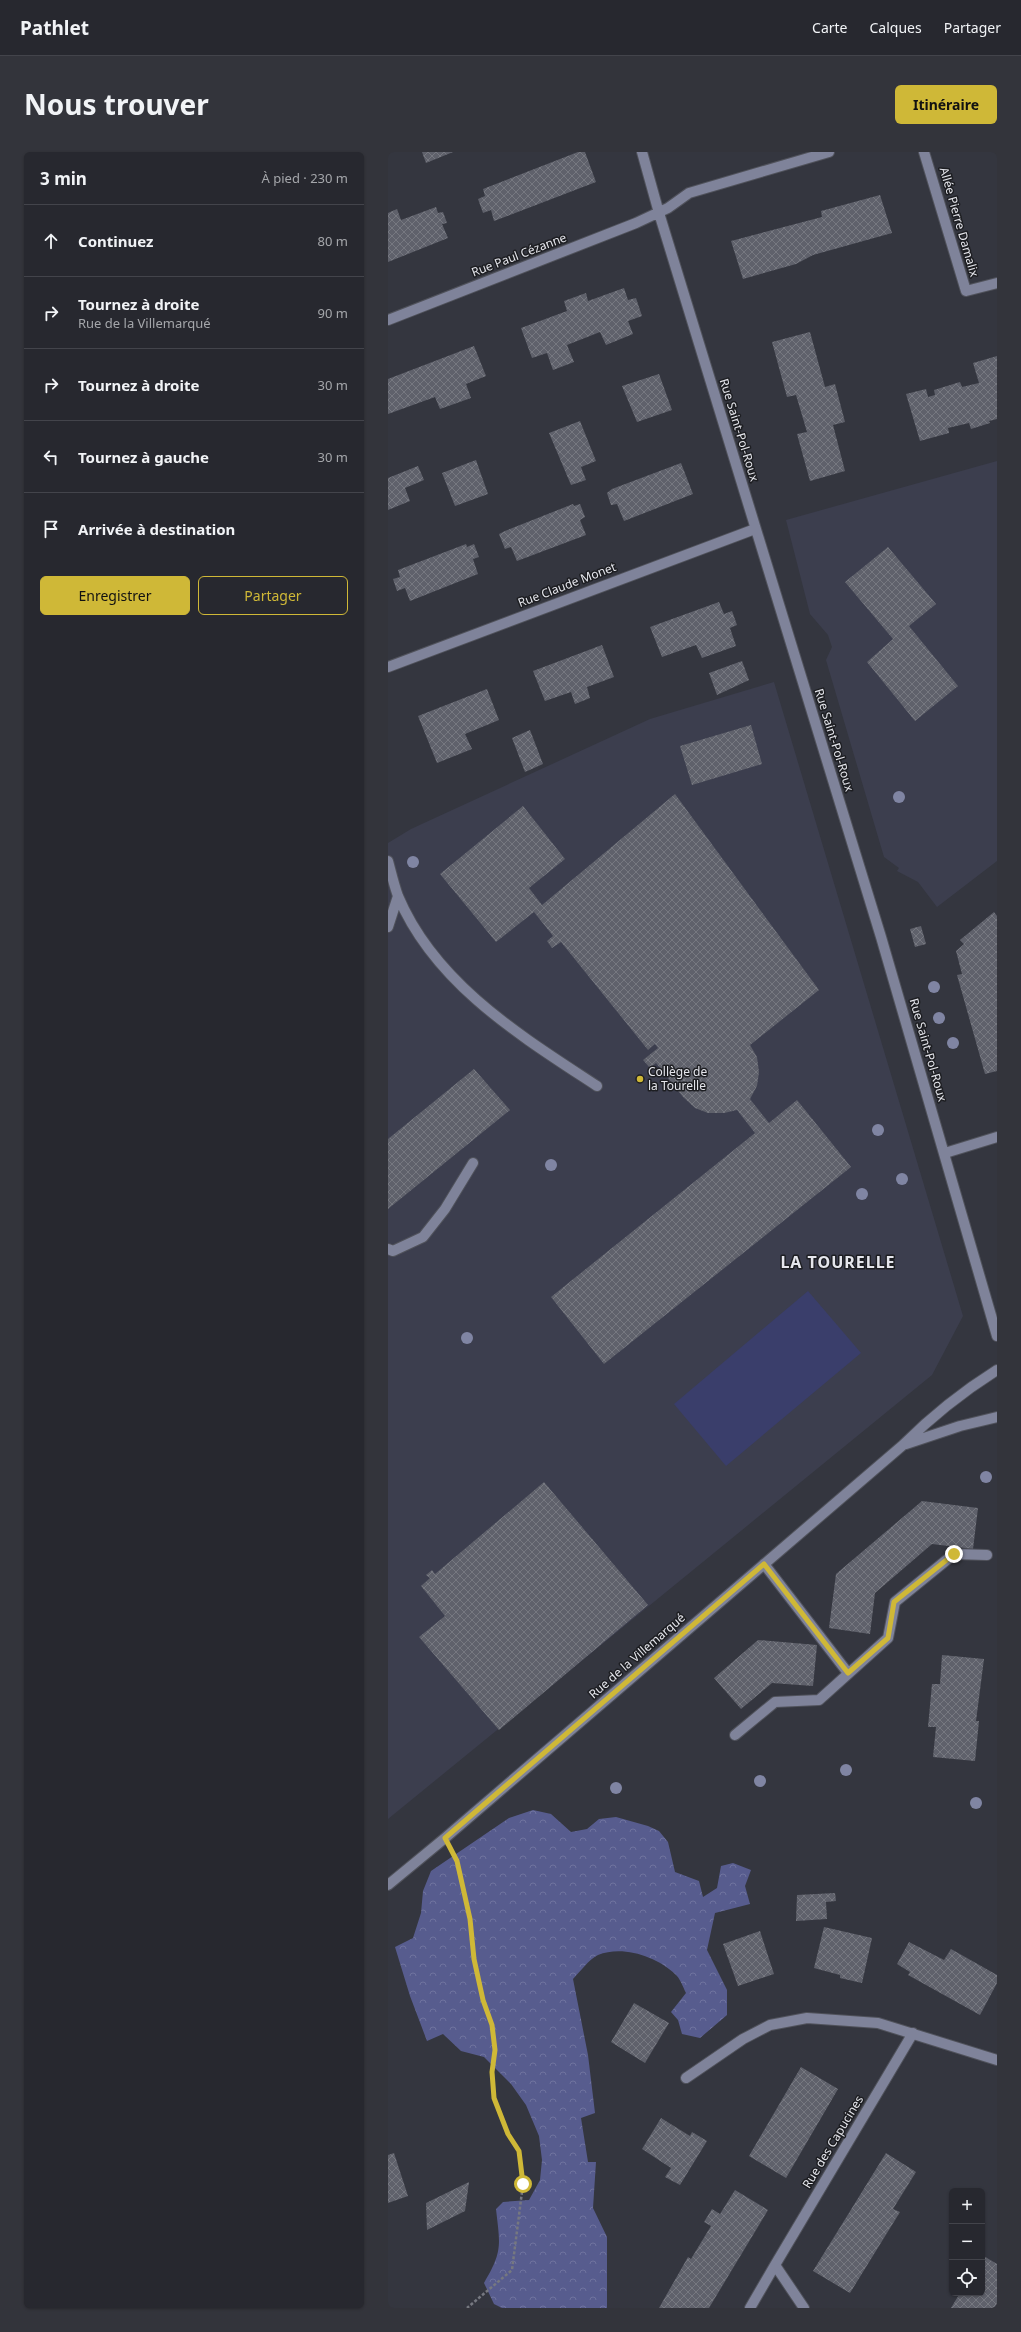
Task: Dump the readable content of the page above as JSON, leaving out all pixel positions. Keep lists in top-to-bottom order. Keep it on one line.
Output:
{"streets":{"street":["Allée Pierre Damalix","Rue Paul Cézanne","Rue Saint-Pol-Roux","Rue Claude Monet","Rue de la Villemarqué","Rue des Capucines"]},"crossings":[["Rue Paul Cézanne","Rue Saint-Pol-Roux"],["Rue Saint-Pol-Roux","Rue Claude Monet"]],"districts":["LA TOURELLE"],"places":["Collège de la Tourelle"],"page":{"header":"Pathlet","nav":["Carte","Calques","Partager"],"title":"Nous trouver","buttons":["Itinéraire",["Enregistrer","Partager"]],"heading":["3 min","À pied · 230 m"],"list":[["Continuez","80 m"],["Tournez à droite","Rue de la Villemarqué","90 m"],["Tournez à droite","30 m"],["Tournez à gauche","30 m"],"Arrivée à destination"],"map_buttons":["+","−"]}}
